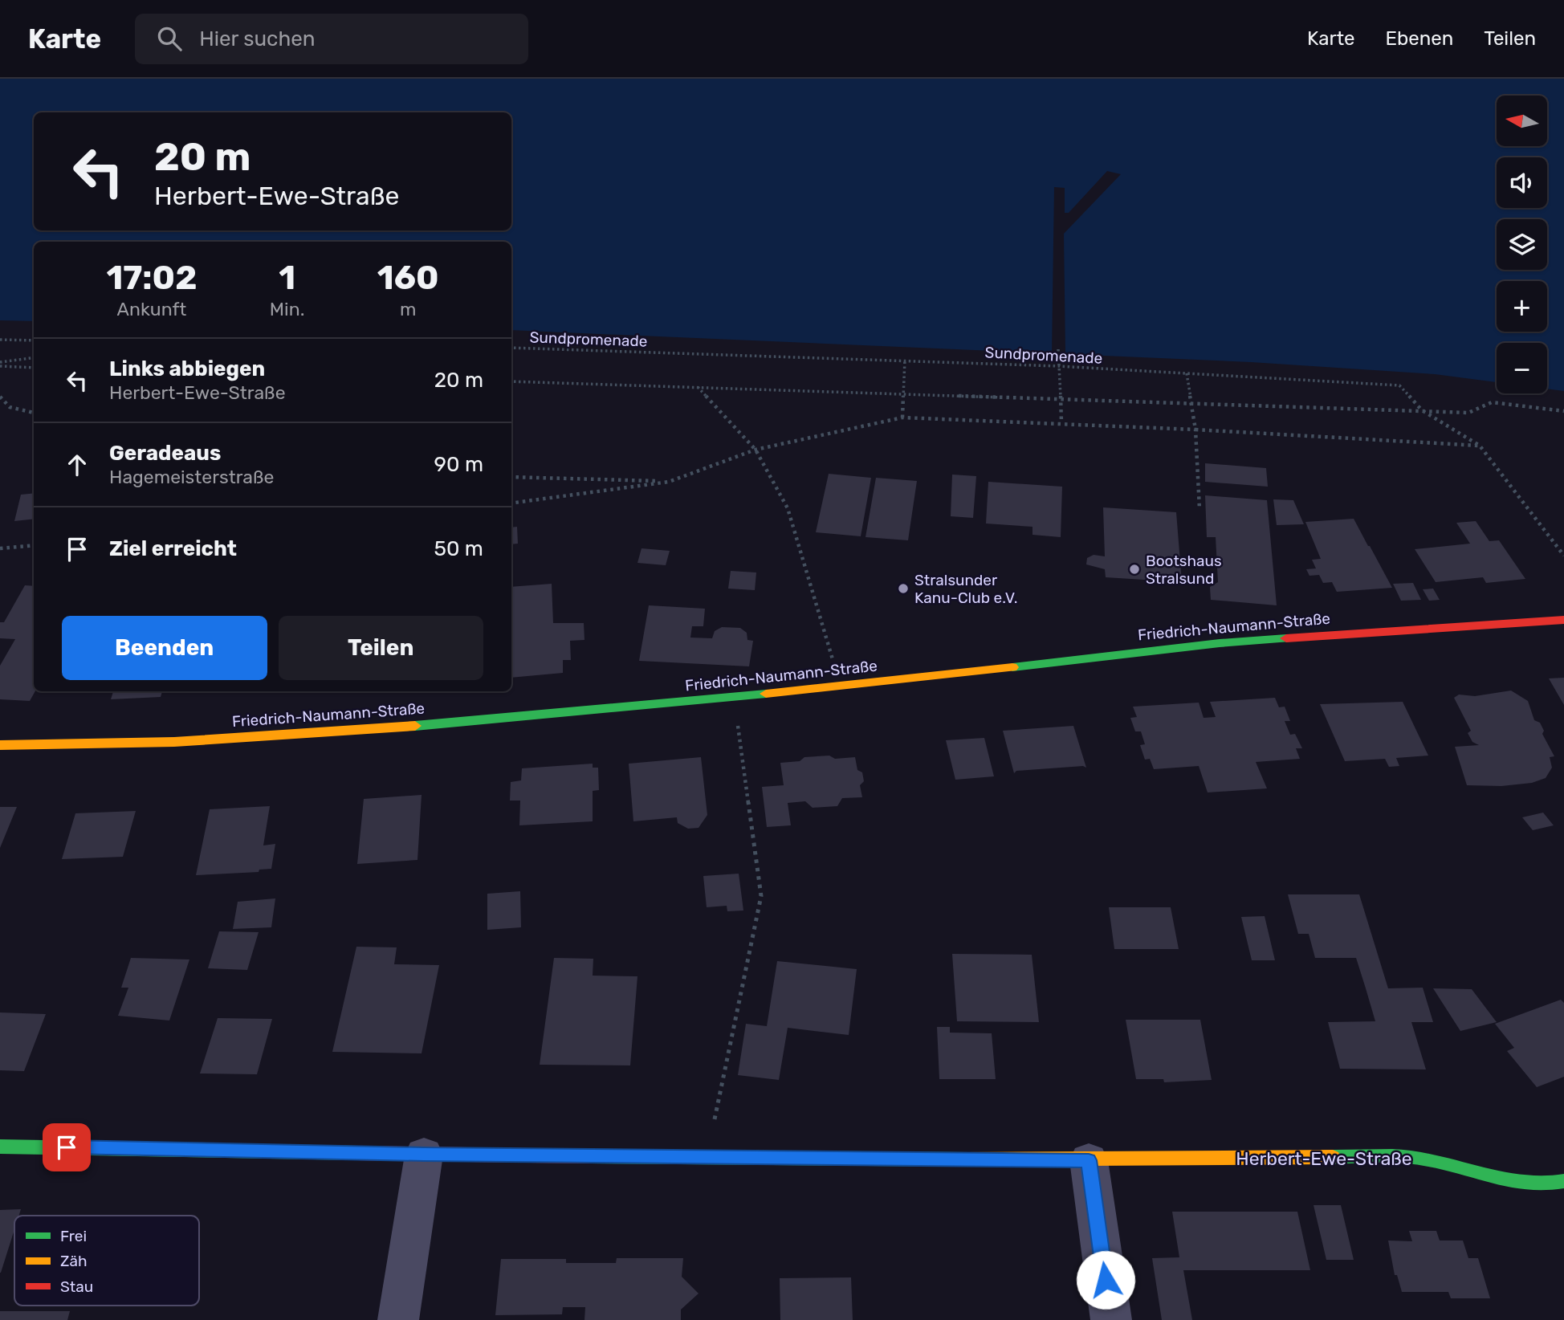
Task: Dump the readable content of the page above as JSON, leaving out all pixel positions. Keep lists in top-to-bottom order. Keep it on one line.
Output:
{"streets":{"street":["Friedrich-Naumann-Straße","Herbert-Ewe-Straße"],"path":["Sundpromenade"]},"places":["Bootshaus Stralsund","Stralsunder Kanu-Club e.V."],"legend":["Frei","Zäh","Stau"],"north":"left","page":{"header":"Karte","search":"Hier suchen","nav":["Karte","Ebenen","Teilen"],"map_buttons":["+","−"],"turn":["20 m","Herbert-Ewe-Straße"],"eta":["17:02","Ankunft","1","Min.","160","m"],"list":[{"name":"Links abbiegen","note":"Herbert-Ewe-Straße","value":"20 m"},{"name":"Geradeaus","note":"Hagemeisterstraße","value":"90 m"},{"name":"Ziel erreicht","value":"50 m"}],"buttons":["Beenden","Teilen"]}}
